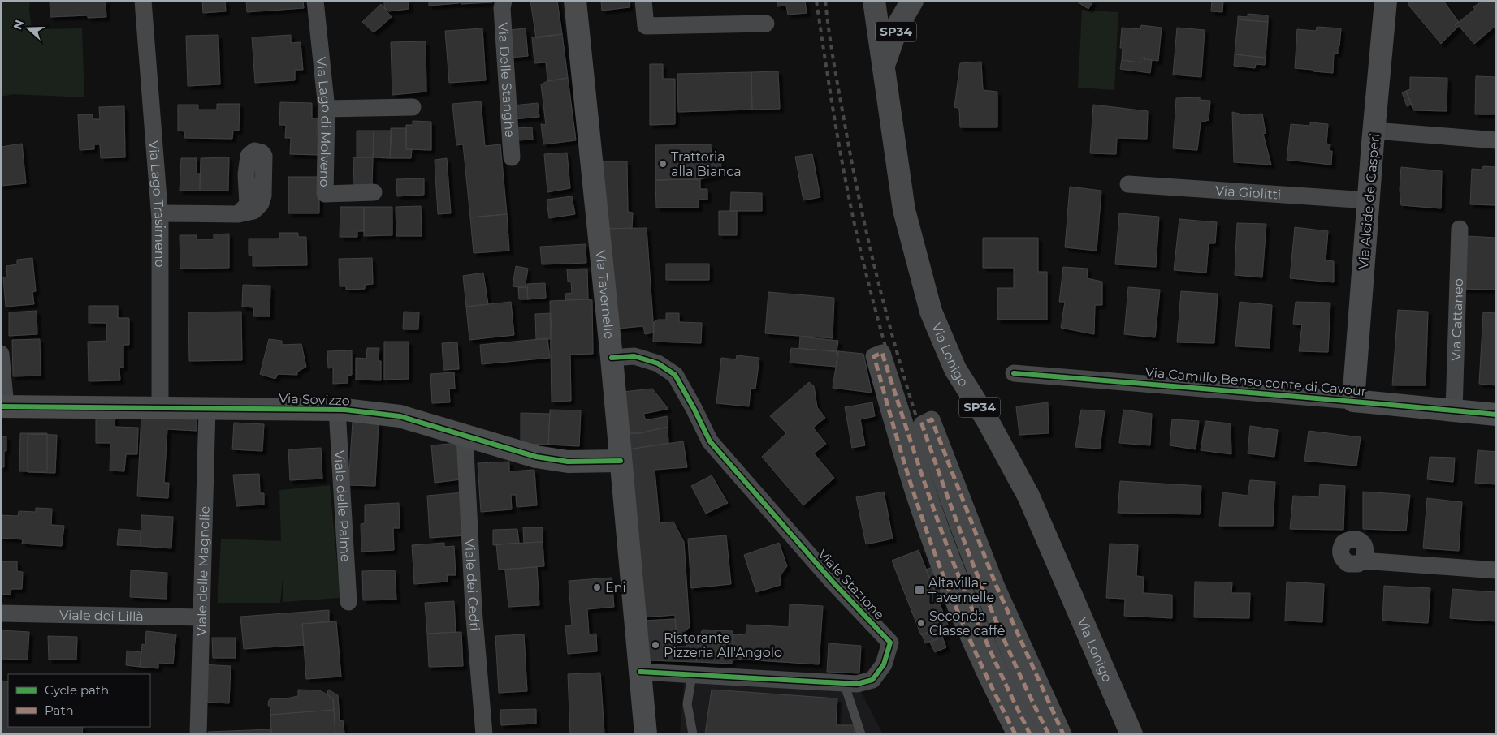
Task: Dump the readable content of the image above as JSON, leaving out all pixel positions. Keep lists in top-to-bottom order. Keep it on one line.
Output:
{"streets":{"main road":["SP34","Via Lonigo"],"street":["Via Delle Stanghe","Via Lago di Molveno","Via Giolitti","Via Alcide de Gasperi","Via Lago Trasimeno","Via Tavernelle","Via Cattaneo","Via Camillo Benso conte di Cavour","Via Sovizzo","Viale delle Palme","Viale delle Magnolie","Viale Stazione","Viale dei Cedri","Viale dei Lillà"]},"crossings":[["Via Giolitti","Via Alcide de Gasperi"],["Via Alcide de Gasperi","Via Camillo Benso conte di Cavour"],["Via Lago Trasimeno","Via Sovizzo"],["Via Tavernelle","Via Sovizzo"],["Via Tavernelle","Viale Stazione"],["Via Cattaneo","Via Camillo Benso conte di Cavour"],["Via Sovizzo","Viale delle Palme"],["Via Sovizzo","Viale delle Magnolie"],["Via Sovizzo","Viale dei Cedri"],["Viale delle Magnolie","Viale dei Lillà"]],"places":{"other":["Trattoria alla Bianca","Eni","Seconda Classe caffè","Ristorante Pizzeria All'Angolo"],"transit":["Altavilla - Tavernelle"]},"legend":["Cycle path","Path"],"north":"left"}
